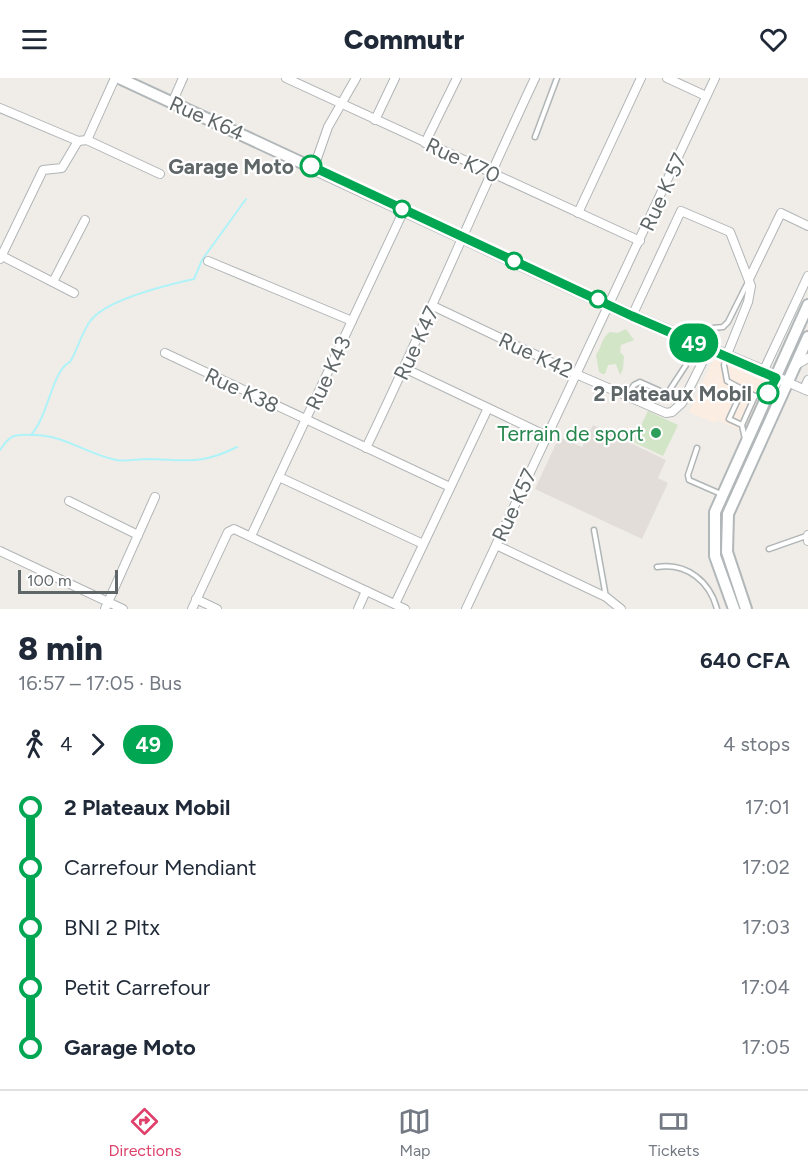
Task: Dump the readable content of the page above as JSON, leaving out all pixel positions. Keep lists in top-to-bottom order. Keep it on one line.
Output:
{"streets":{"street":["Rue K64","Rue K70","Rue K 57","Rue K47","Rue K42","Rue K43","Rue K38","Rue K57"]},"crossings":[["Rue K64","Rue K 57"],["Rue K64","Rue K47"],["Rue K64","Rue K42"],["Rue K64","Rue K43"],["Rue K64","Rue K57"],["Rue K70","Rue K 57"],["Rue K70","Rue K47"],["Rue K 57","Rue K57"],["Rue K47","Rue K42"],["Rue K47","Rue K38"],["Rue K42","Rue K57"],["Rue K43","Rue K38"]],"places":["Garage Moto","2 Plateaux Mobil","Terrain de sport"],"lines":["bus line 49"],"scale_bar":"100 m","page":{"header":"Commutr","on_map":"49","scale":"100 m","heading":["8 min","16:57 – 17:05 · Bus","640 CFA"],"legs":["4","49","4 stops"],"list":[{"name":"2 Plateaux Mobil","value":"17:01"},{"name":"Carrefour Mendiant","value":"17:02"},{"name":"BNI 2 Pltx","value":"17:03"},{"name":"Petit Carrefour","value":"17:04"},{"name":"Garage Moto","value":"17:05"}],"tabs":["Directions","Map","Tickets"]}}
